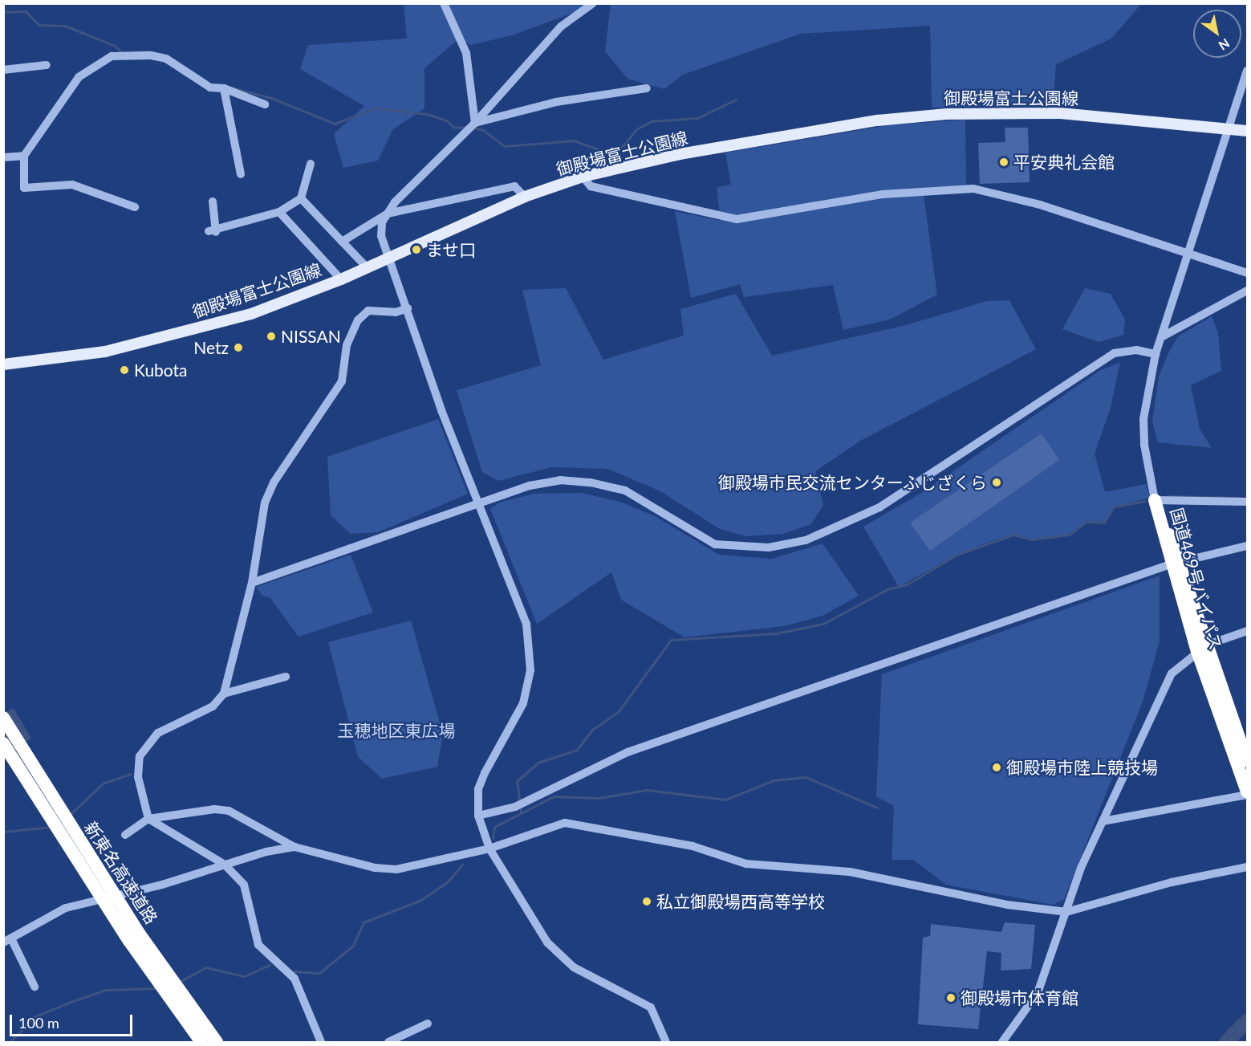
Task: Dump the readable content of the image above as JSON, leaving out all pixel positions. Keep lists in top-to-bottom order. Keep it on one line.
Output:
{"streets":{"highway":["国道469号バイパス","新東名高速道路"],"main road":["御殿場富士公園線"]},"parks":["玉穂地区東広場"],"places":["平安典礼会館","ませ口","NISSAN","Netz","Kubota","御殿場市民交流センターふじざくら","御殿場市陸上競技場","私立御殿場西高等学校","御殿場市体育館"],"scale_bar":"100 m","north":"bottom right"}
